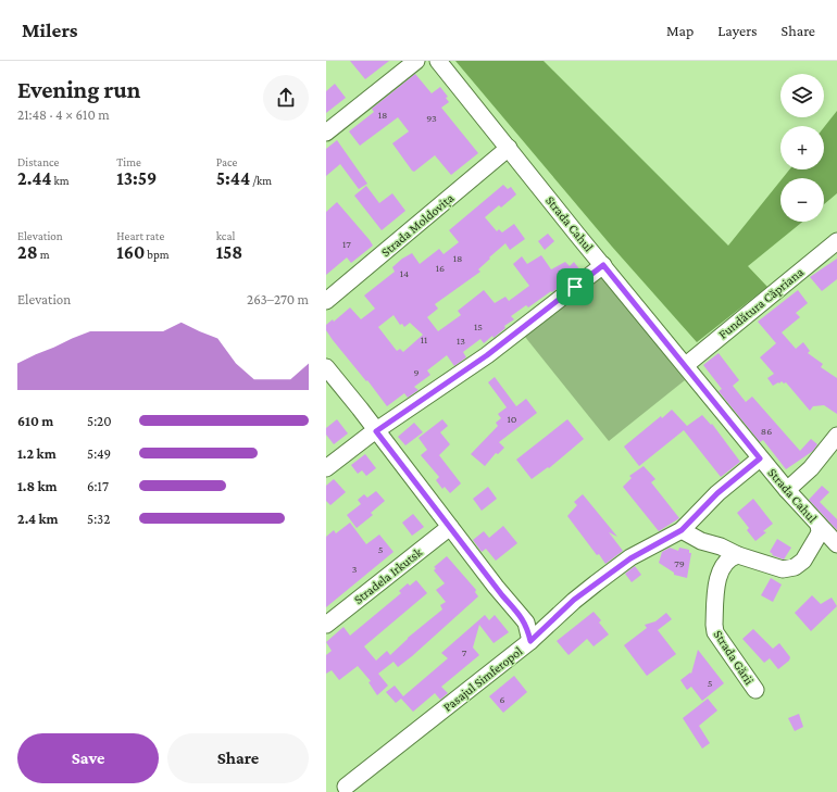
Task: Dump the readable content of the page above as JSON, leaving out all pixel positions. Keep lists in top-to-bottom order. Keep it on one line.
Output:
{"streets":{"street":["Strada Cahul","Strada Moldovița","Fundătura Căpriana","Stradela Irkutsk","Strada Gării","Pasajul Simferopol"]},"crossings":[["Strada Cahul","Strada Moldovița"],["Strada Cahul","Fundătura Căpriana"],["Strada Cahul","Pasajul Simferopol"]],"house_numbers":["18","93","17","18","16","14","15","11","13","9","10","86","5","79","3","7","5","6"],"page":{"header":"Milers","nav":["Map","Layers","Share"],"heading":["Evening run","21:48 · 4 × 610 m"],"map_buttons":["+","−"],"stats":[["Distance","2.44 km"],["Time","13:59"],["Pace","5:44 /km"],["Elevation","28 m"],["Heart rate","160 bpm"],["kcal","158"]],"chart":["Elevation","263–270 m"],"list":[{"name":"610 m","note":"5:20"},{"name":"1.2 km","note":"5:49"},{"name":"1.8 km","note":"6:17"},{"name":"2.4 km","note":"5:32"}],"buttons":["Save","Share"]}}
